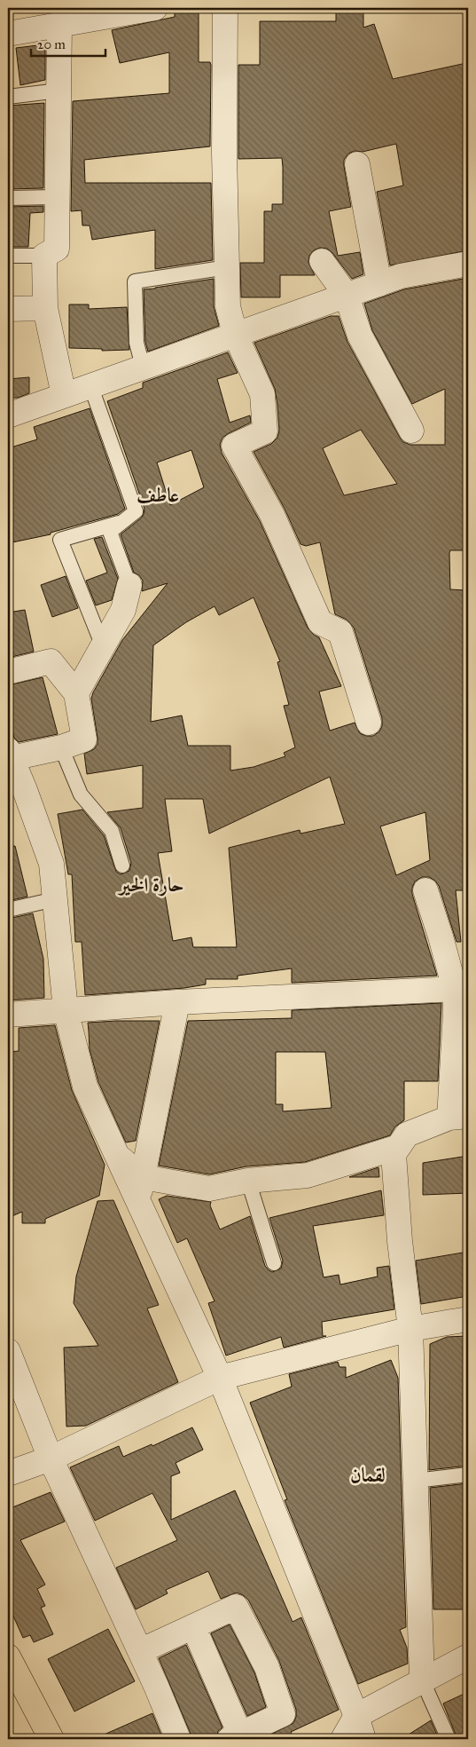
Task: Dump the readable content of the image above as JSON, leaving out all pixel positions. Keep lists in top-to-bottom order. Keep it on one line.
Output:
{"districts":["عاطف","حارة الخير","لقمان"],"scale_bar":"20 m"}
